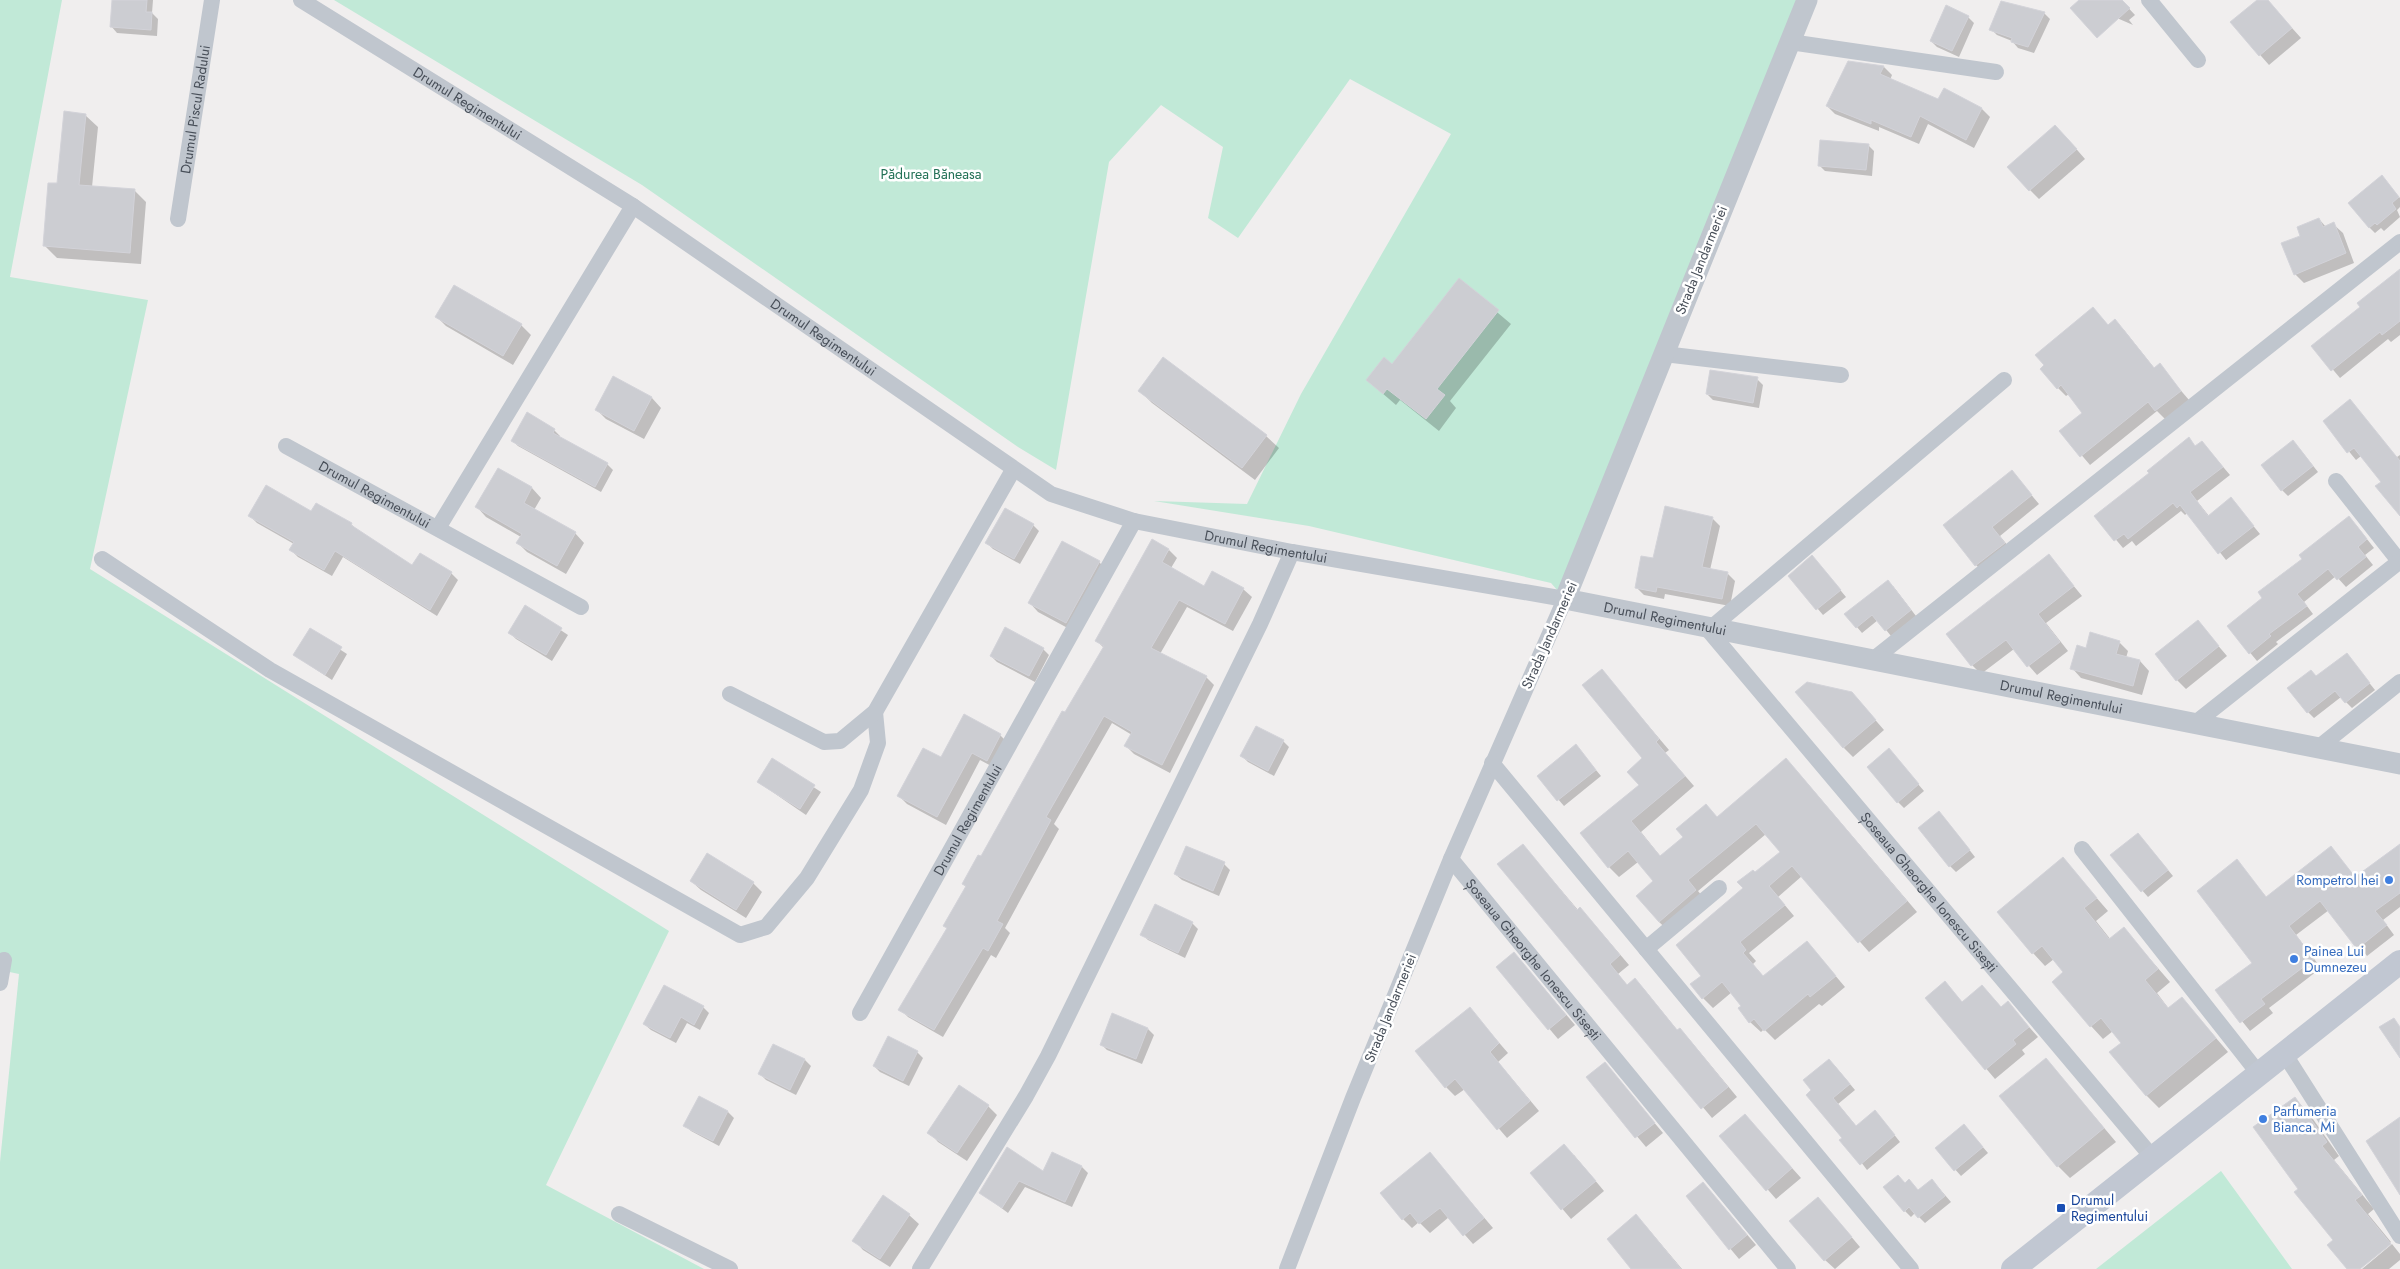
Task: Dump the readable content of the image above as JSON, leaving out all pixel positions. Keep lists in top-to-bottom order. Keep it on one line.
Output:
{"streets":{"street":["Drumul Regimentului","Drumul Piscul Radului","Strada Jandarmeriei","Șoseaua Gheorghe Ionescu Sisești"]},"crossings":[["Drumul Regimentului","Strada Jandarmeriei"],["Drumul Regimentului","Șoseaua Gheorghe Ionescu Sisești"],["Strada Jandarmeriei","Șoseaua Gheorghe Ionescu Sisești"]],"parks":["Pădurea Băneasa"],"places":{"other":["Rompetrol hei","Painea Lui Dumnezeu","Parfumeria Bianca. Mi"],"transit":["Drumul Regimentului"]}}
